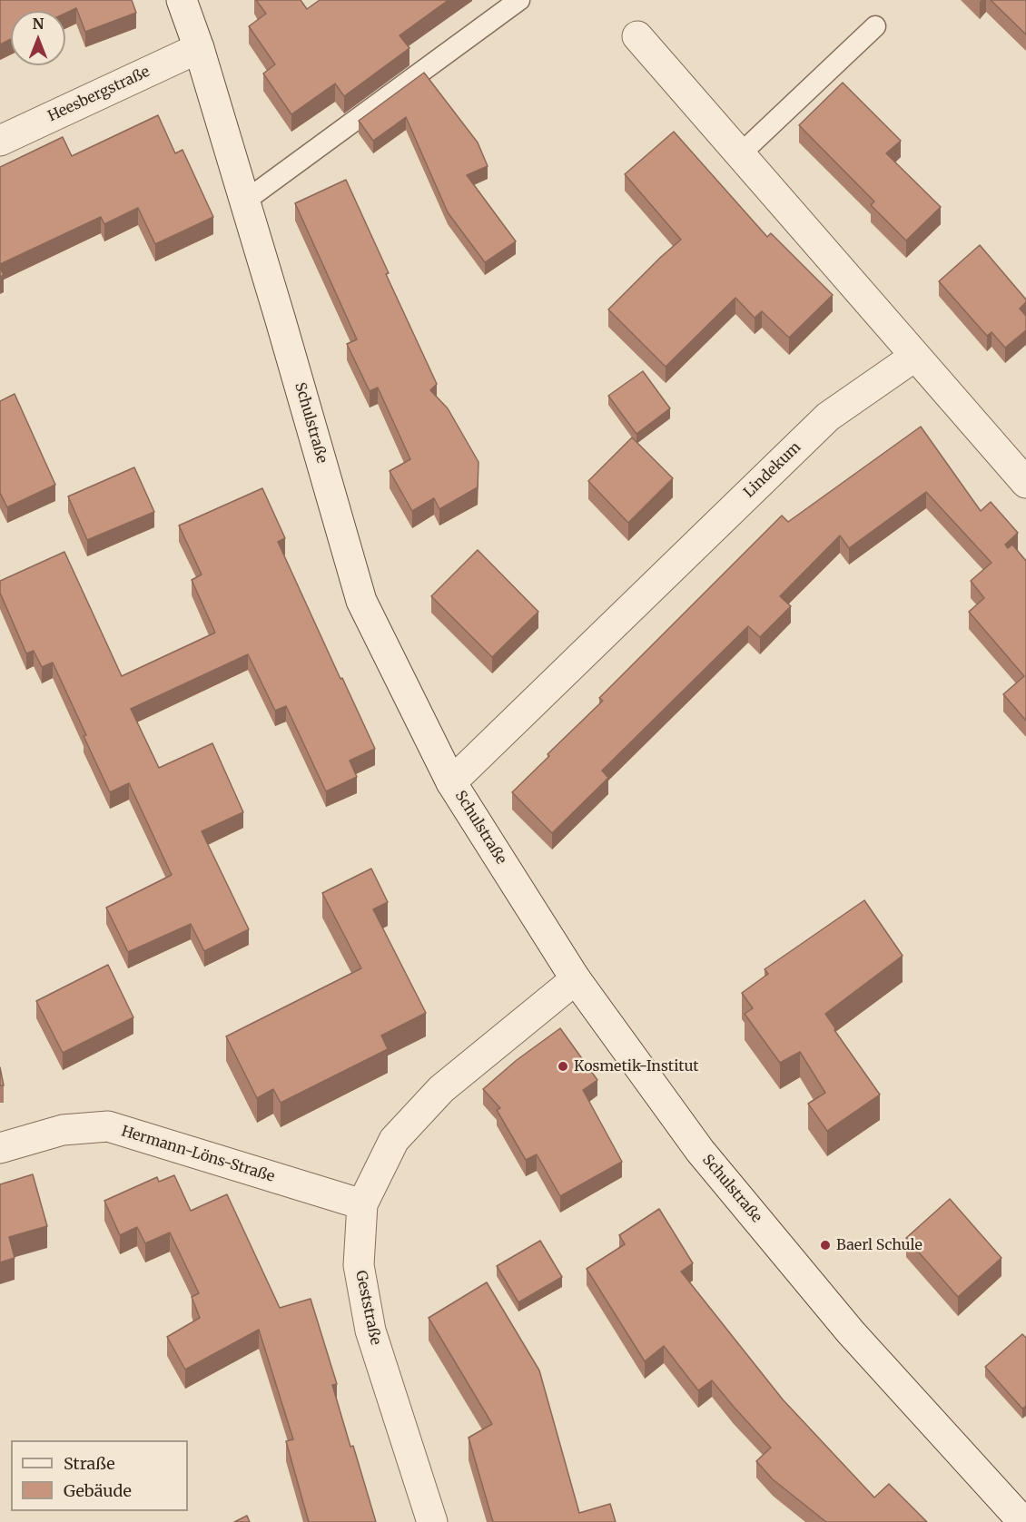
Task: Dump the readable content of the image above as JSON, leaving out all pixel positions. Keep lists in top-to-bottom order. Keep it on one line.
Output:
{"streets":{"street":["Heesbergstraße","Schulstraße","Lindekum","Hermann-Löns-Straße","Geststraße"]},"crossings":[["Heesbergstraße","Schulstraße"],["Schulstraße","Lindekum"],["Schulstraße","Geststraße"],["Hermann-Löns-Straße","Geststraße"]],"places":["Kosmetik-Institut","Baerl Schule"],"legend":["Straße","Gebäude"],"north":"top"}
